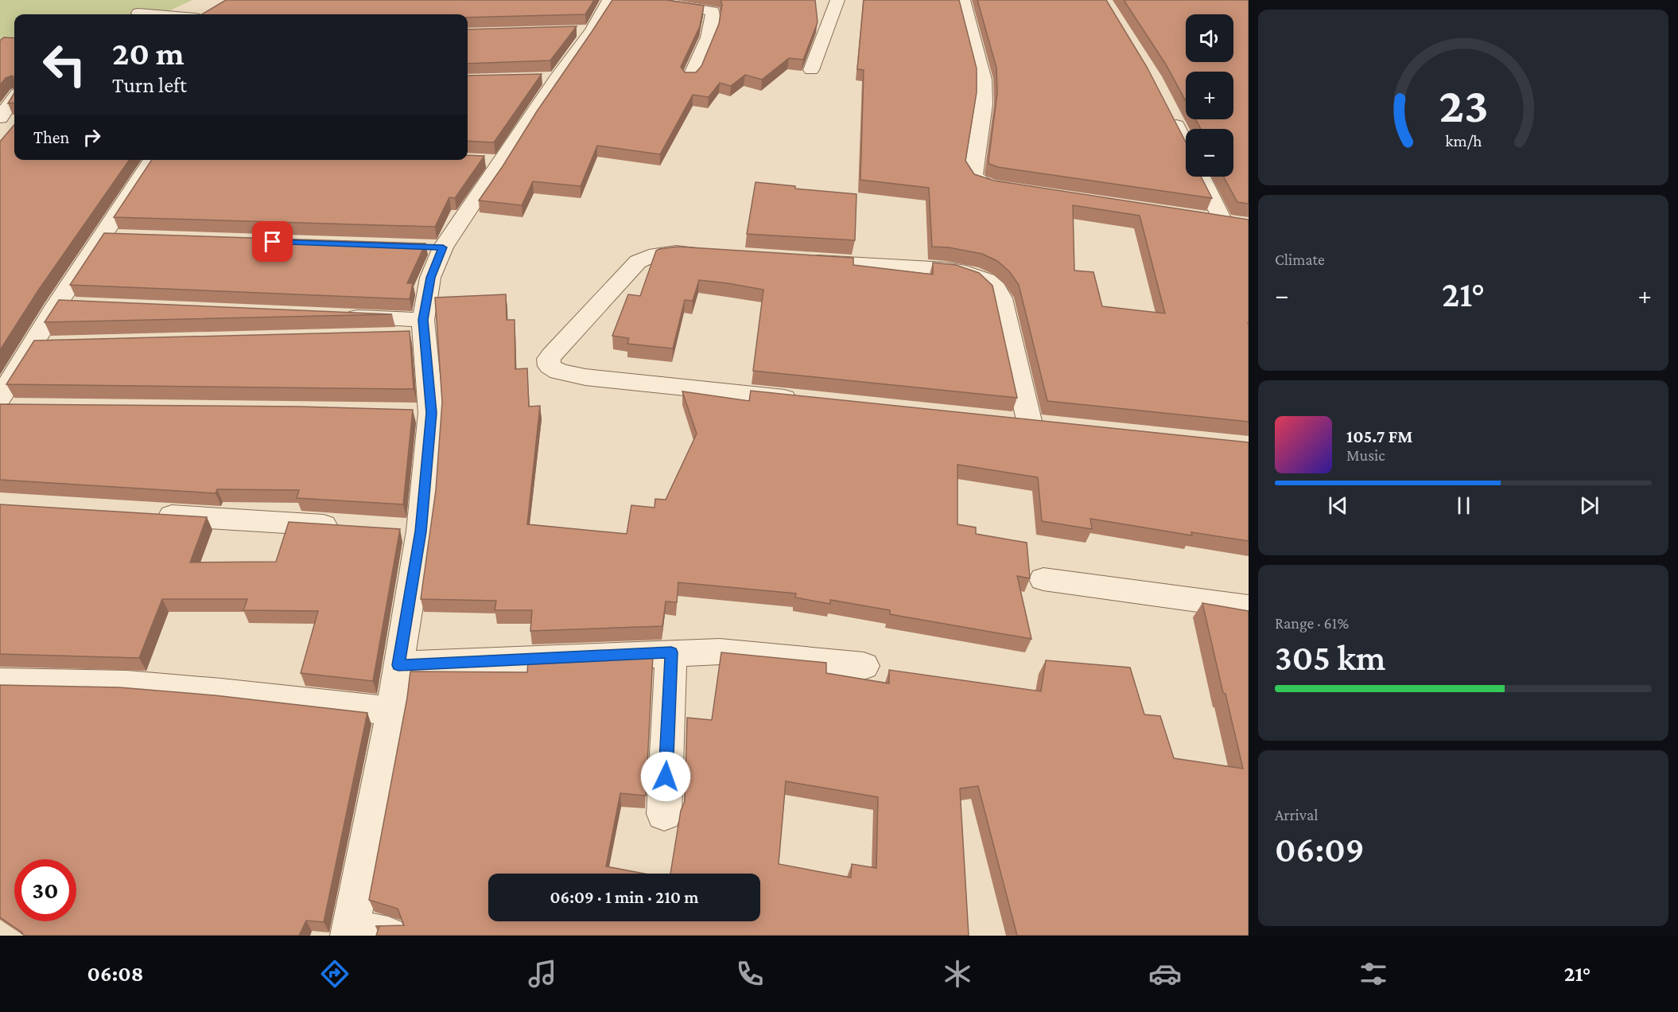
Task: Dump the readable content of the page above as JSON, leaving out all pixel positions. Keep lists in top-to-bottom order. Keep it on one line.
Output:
{"page":{"map_buttons":["+","−"],"turn":["20 m","Turn left"],"then":"Then","tile":["Climate",["Range · 61%","305 km"],["Arrival","06:09"]],"heat":["−","21°","+"],"song":["105.7 FM","Music"],"limit":"30","trip":"06:09 · 1 min · 210 m","tabs":["06:08","21°"],"gauge":["23","km/h"]}}
